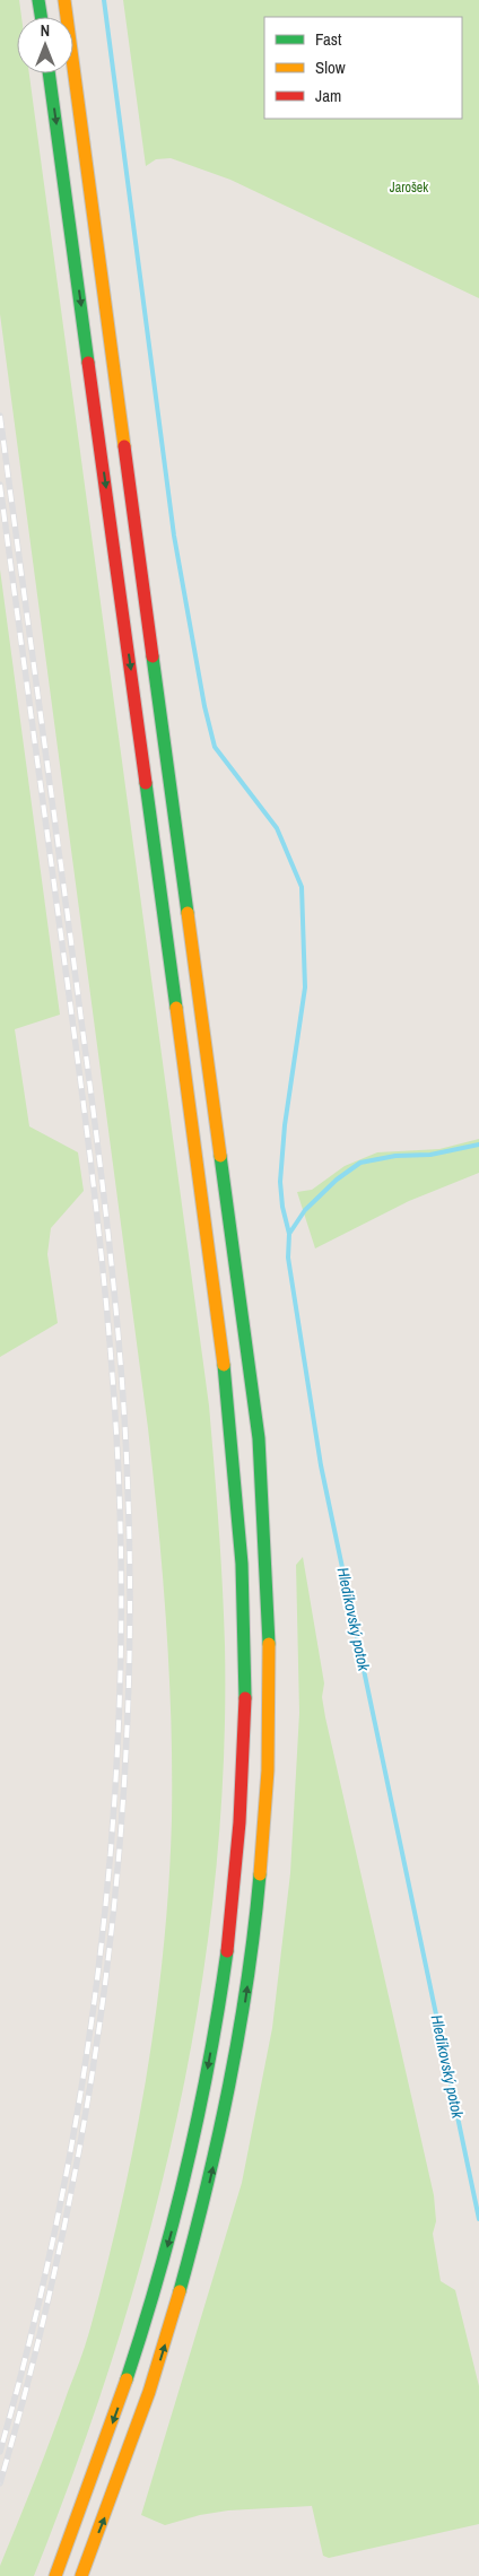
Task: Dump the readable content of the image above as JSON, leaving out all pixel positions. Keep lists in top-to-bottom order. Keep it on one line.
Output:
{"water":["Hledíkovský potok"],"parks":["Jarošek"],"legend":["Fast","Slow","Jam"],"north":"top"}
